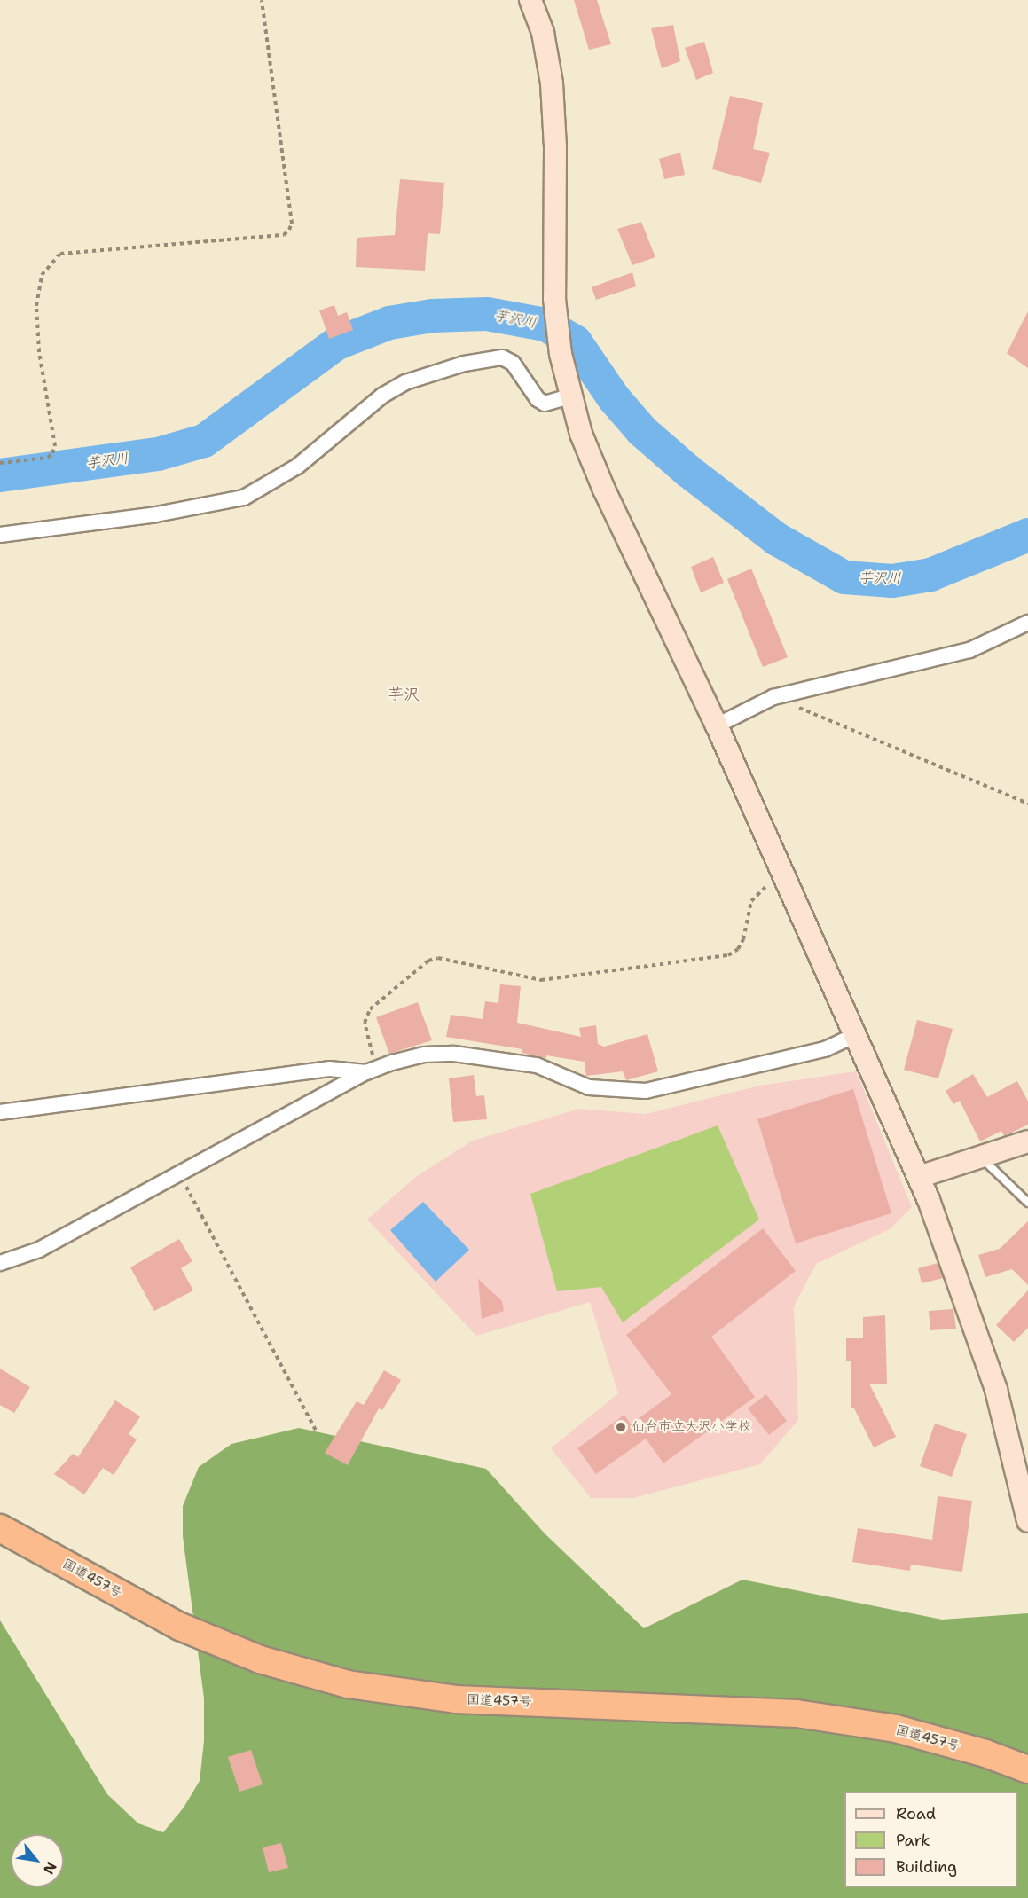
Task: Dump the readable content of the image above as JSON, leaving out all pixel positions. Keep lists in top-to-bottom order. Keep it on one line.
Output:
{"streets":{"highway":["国道457号"]},"districts":["芋沢"],"water":["芋沢川"],"places":["仙台市立大沢小学校"],"legend":["Road","Park","Building"],"north":"bottom right"}
